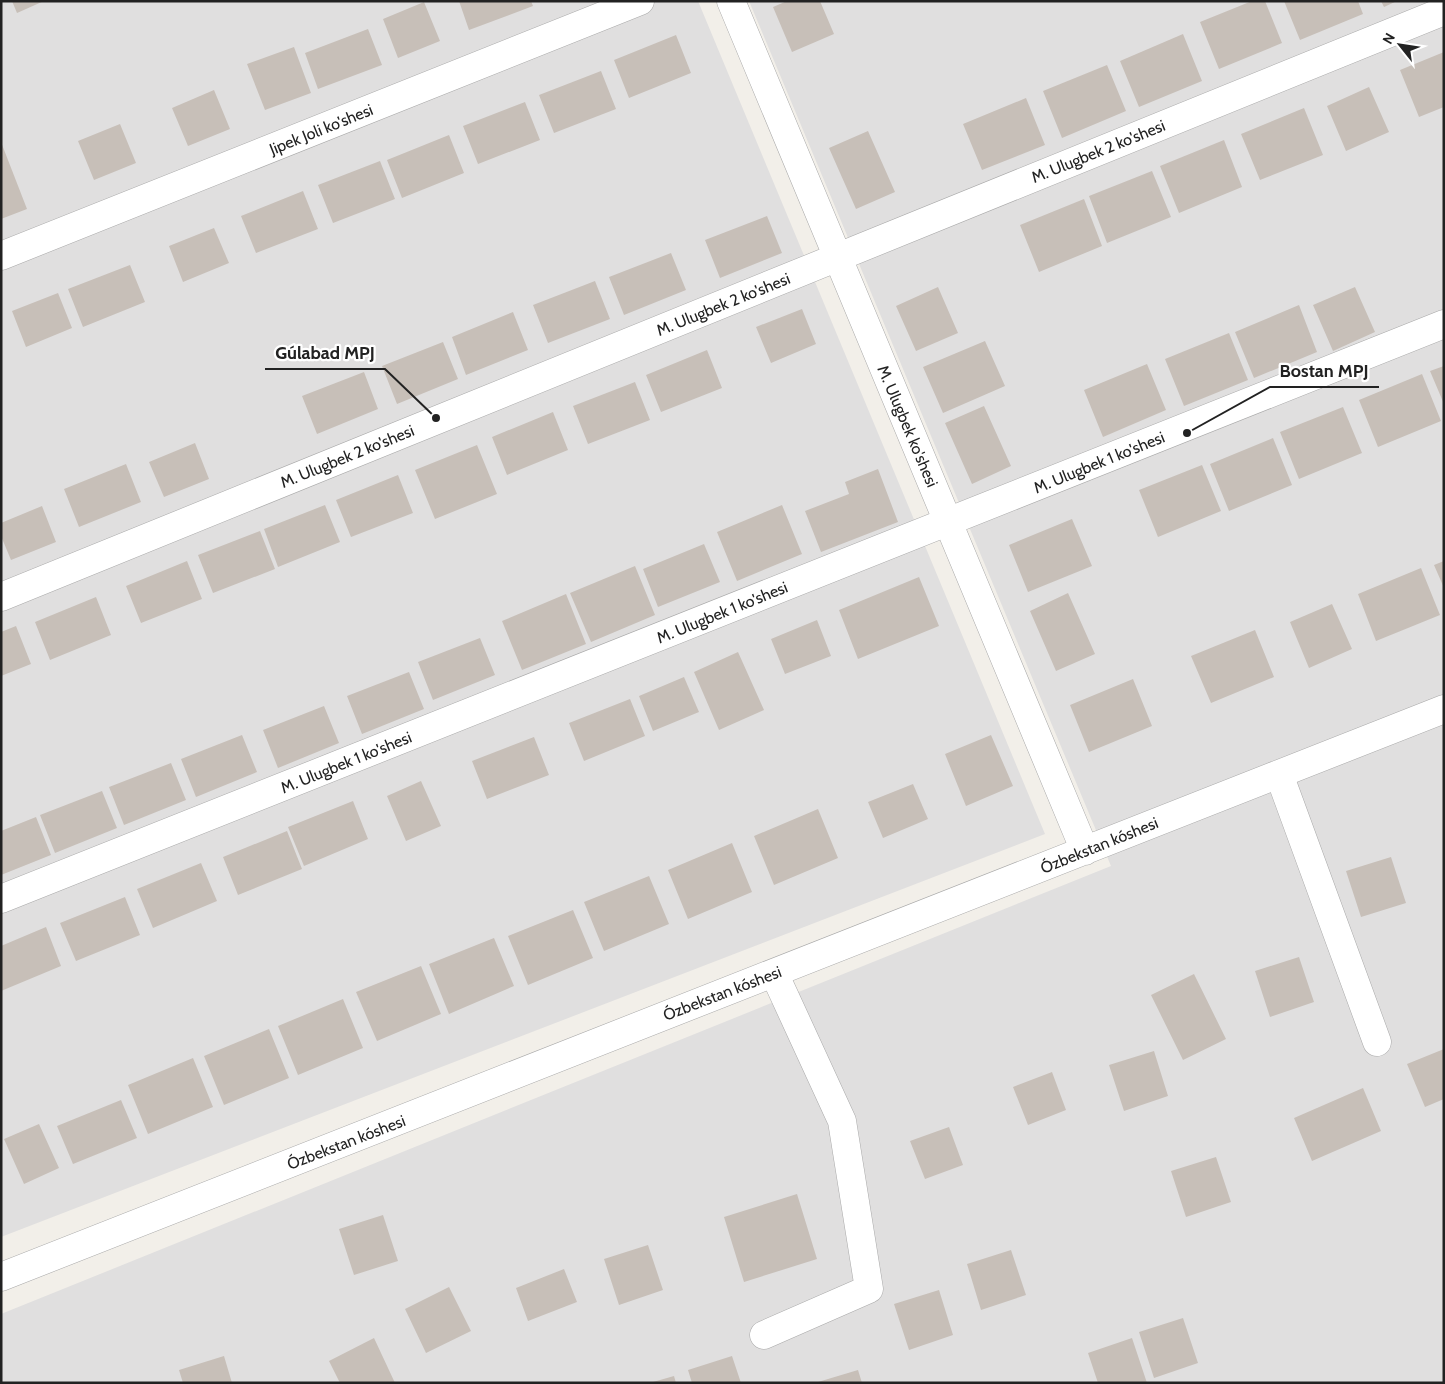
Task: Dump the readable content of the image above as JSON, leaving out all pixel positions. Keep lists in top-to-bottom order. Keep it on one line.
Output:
{"streets":{"street":["Jipek Joli ko'shesi","M. Ulugbek 2 ko'shesi","M. Ulugbek ko'shesi","M. Ulugbek 1 ko'shesi","Ózbekstan kóshesi"]},"crossings":[["M. Ulugbek 2 ko'shesi","M. Ulugbek ko'shesi"],["M. Ulugbek ko'shesi","M. Ulugbek 1 ko'shesi"],["M. Ulugbek ko'shesi","Ózbekstan kóshesi"]],"places":["Gúlabad MPJ","Bostan MPJ"],"north":"top left"}
